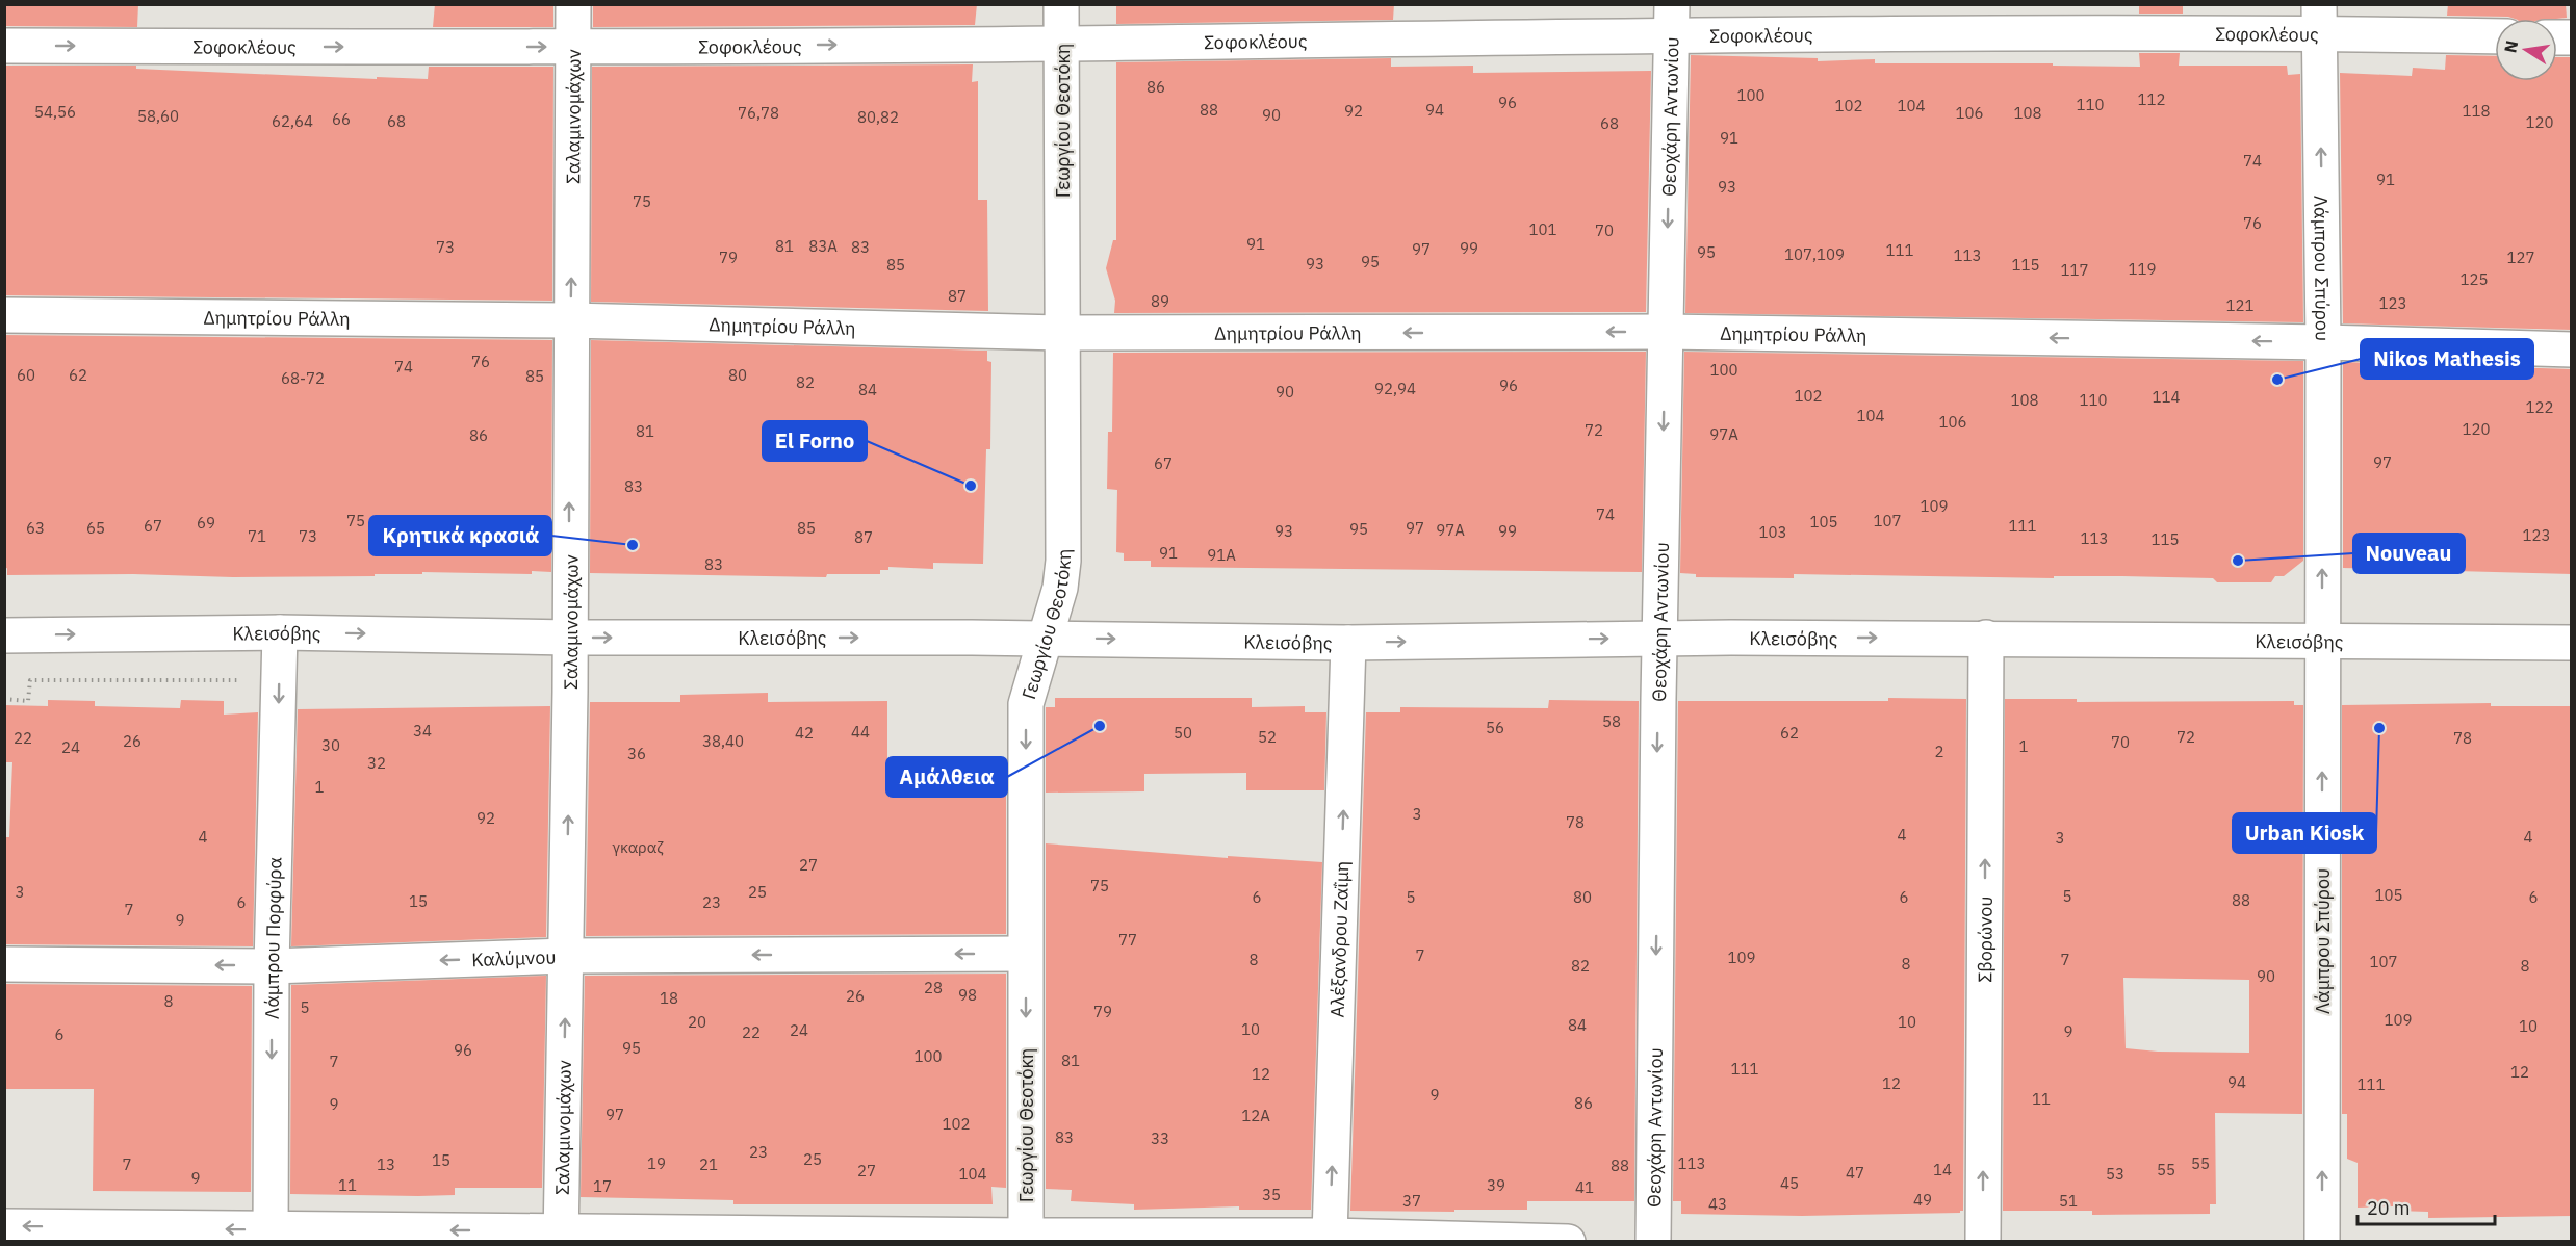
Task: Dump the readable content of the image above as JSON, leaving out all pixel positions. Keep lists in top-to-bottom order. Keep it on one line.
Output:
{"streets":{"street":["Σοφοκλέους","Σαλαμινομάχων","Θεοχάρη Αντωνίου","Γεωργίου Θεοτόκη","Λάμπρου Σπύρου","Δημητρίου Ράλλη","Κλεισόβης","Λάμπρου Πορφύρα","Αλέξανδρου Ζαΐμη","Σβορώνου","Καλύμνου"]},"crossings":[["Σοφοκλέους","Σαλαμινομάχων"],["Σοφοκλέους","Θεοχάρη Αντωνίου"],["Σοφοκλέους","Γεωργίου Θεοτόκη"],["Σοφοκλέους","Λάμπρου Σπύρου"],["Σαλαμινομάχων","Δημητρίου Ράλλη"],["Σαλαμινομάχων","Κλεισόβης"],["Σαλαμινομάχων","Καλύμνου"],["Θεοχάρη Αντωνίου","Δημητρίου Ράλλη"],["Θεοχάρη Αντωνίου","Κλεισόβης"],["Γεωργίου Θεοτόκη","Δημητρίου Ράλλη"],["Γεωργίου Θεοτόκη","Κλεισόβης"],["Γεωργίου Θεοτόκη","Καλύμνου"],["Λάμπρου Σπύρου","Δημητρίου Ράλλη"],["Λάμπρου Σπύρου","Κλεισόβης"],["Κλεισόβης","Λάμπρου Πορφύρα"],["Κλεισόβης","Αλέξανδρου Ζαΐμη"],["Κλεισόβης","Σβορώνου"],["Λάμπρου Πορφύρα","Καλύμνου"]],"one_way":["Σοφοκλέους","Σαλαμινομάχων","Θεοχάρη Αντωνίου","Γεωργίου Θεοτόκη","Λάμπρου Σπύρου","Δημητρίου Ράλλη","Κλεισόβης","Λάμπρου Πορφύρα","Αλέξανδρου Ζαΐμη","Σβορώνου"],"places":["Nikos Mathesis","El Forno","Κρητικά κρασιά","Nouveau","Αμάλθεια","Urban Kiosk"],"house_numbers":["86","100","112","96","110","102","104","88","94","92","118","54,56","76,78","106","108","90","58,60","80,82","66","62,64","68","120","68","91","74","91","93","75","76","101","70","91","81","83Α","73","83","99","97","111","95","107,109","113","79","127","95","93","85","115","119","117","125","87","89","123","121","76","74","100","60","62","80","85","68-72","82","96","92,94","84","90","102","114","108","110","122","104","106","120","72","81","97Α","86","97","67","83","109","74","75","107","105","69","67","111","63","65","85","97","95","97Α","93","99","103","123","71","73","87","113","115","91","91Α","83","58","56","34","44","42","50","62","52","72","22","78","26","38,40","70","30","1","24","2","36","32","1","3","92","78","4","4","4","3","γκαραζ","27","75","3","25","105","5","6","5","80","6","6","88","15","6","23","7","9","77","7","109","8","7","107","8","82","8","90","28","98","26","18","8","5","79","109","20","10","84","10","10","24","9","22","6","95","96","100","81","7","111","12","12","94","12","111","9","11","86","9","97","12Α","102","83","33","23","25","15","19","113","55","7","13","21","88","14","55","27","47","104","53","9","45","11","39","17","41","35","49","37","51","43"],"scale_bar":"20 m","north":"left"}
